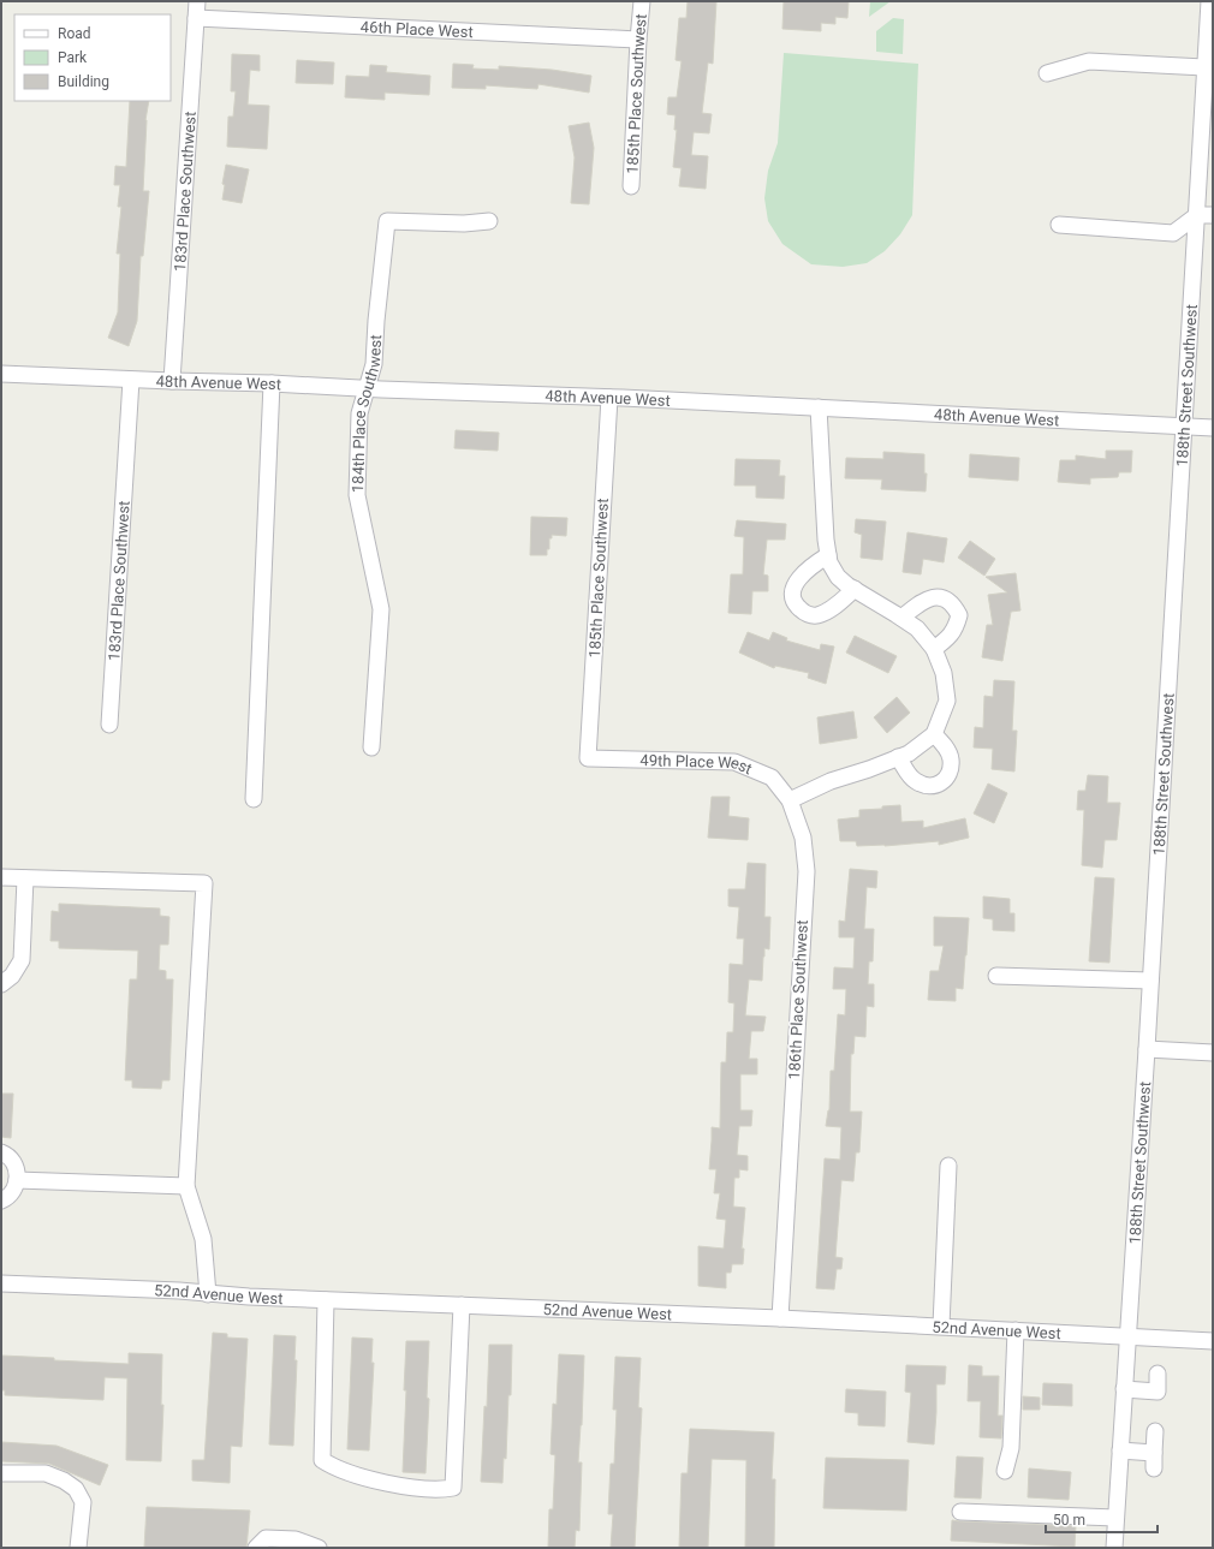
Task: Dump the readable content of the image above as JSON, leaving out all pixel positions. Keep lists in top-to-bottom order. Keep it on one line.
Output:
{"streets":{"street":["46th Place West","185th Place Southwest","183rd Place Southwest","48th Avenue West","188th Street Southwest","184th Place Southwest","49th Place West","186th Place Southwest","52nd Avenue West"]},"crossings":[["46th Place West","185th Place Southwest"],["46th Place West","183rd Place Southwest"],["185th Place Southwest","48th Avenue West"],["185th Place Southwest","49th Place West"],["183rd Place Southwest","48th Avenue West"],["48th Avenue West","188th Street Southwest"],["48th Avenue West","184th Place Southwest"],["188th Street Southwest","52nd Avenue West"],["49th Place West","186th Place Southwest"],["186th Place Southwest","52nd Avenue West"]],"legend":["Road","Park","Building"],"scale_bar":"50 m"}
